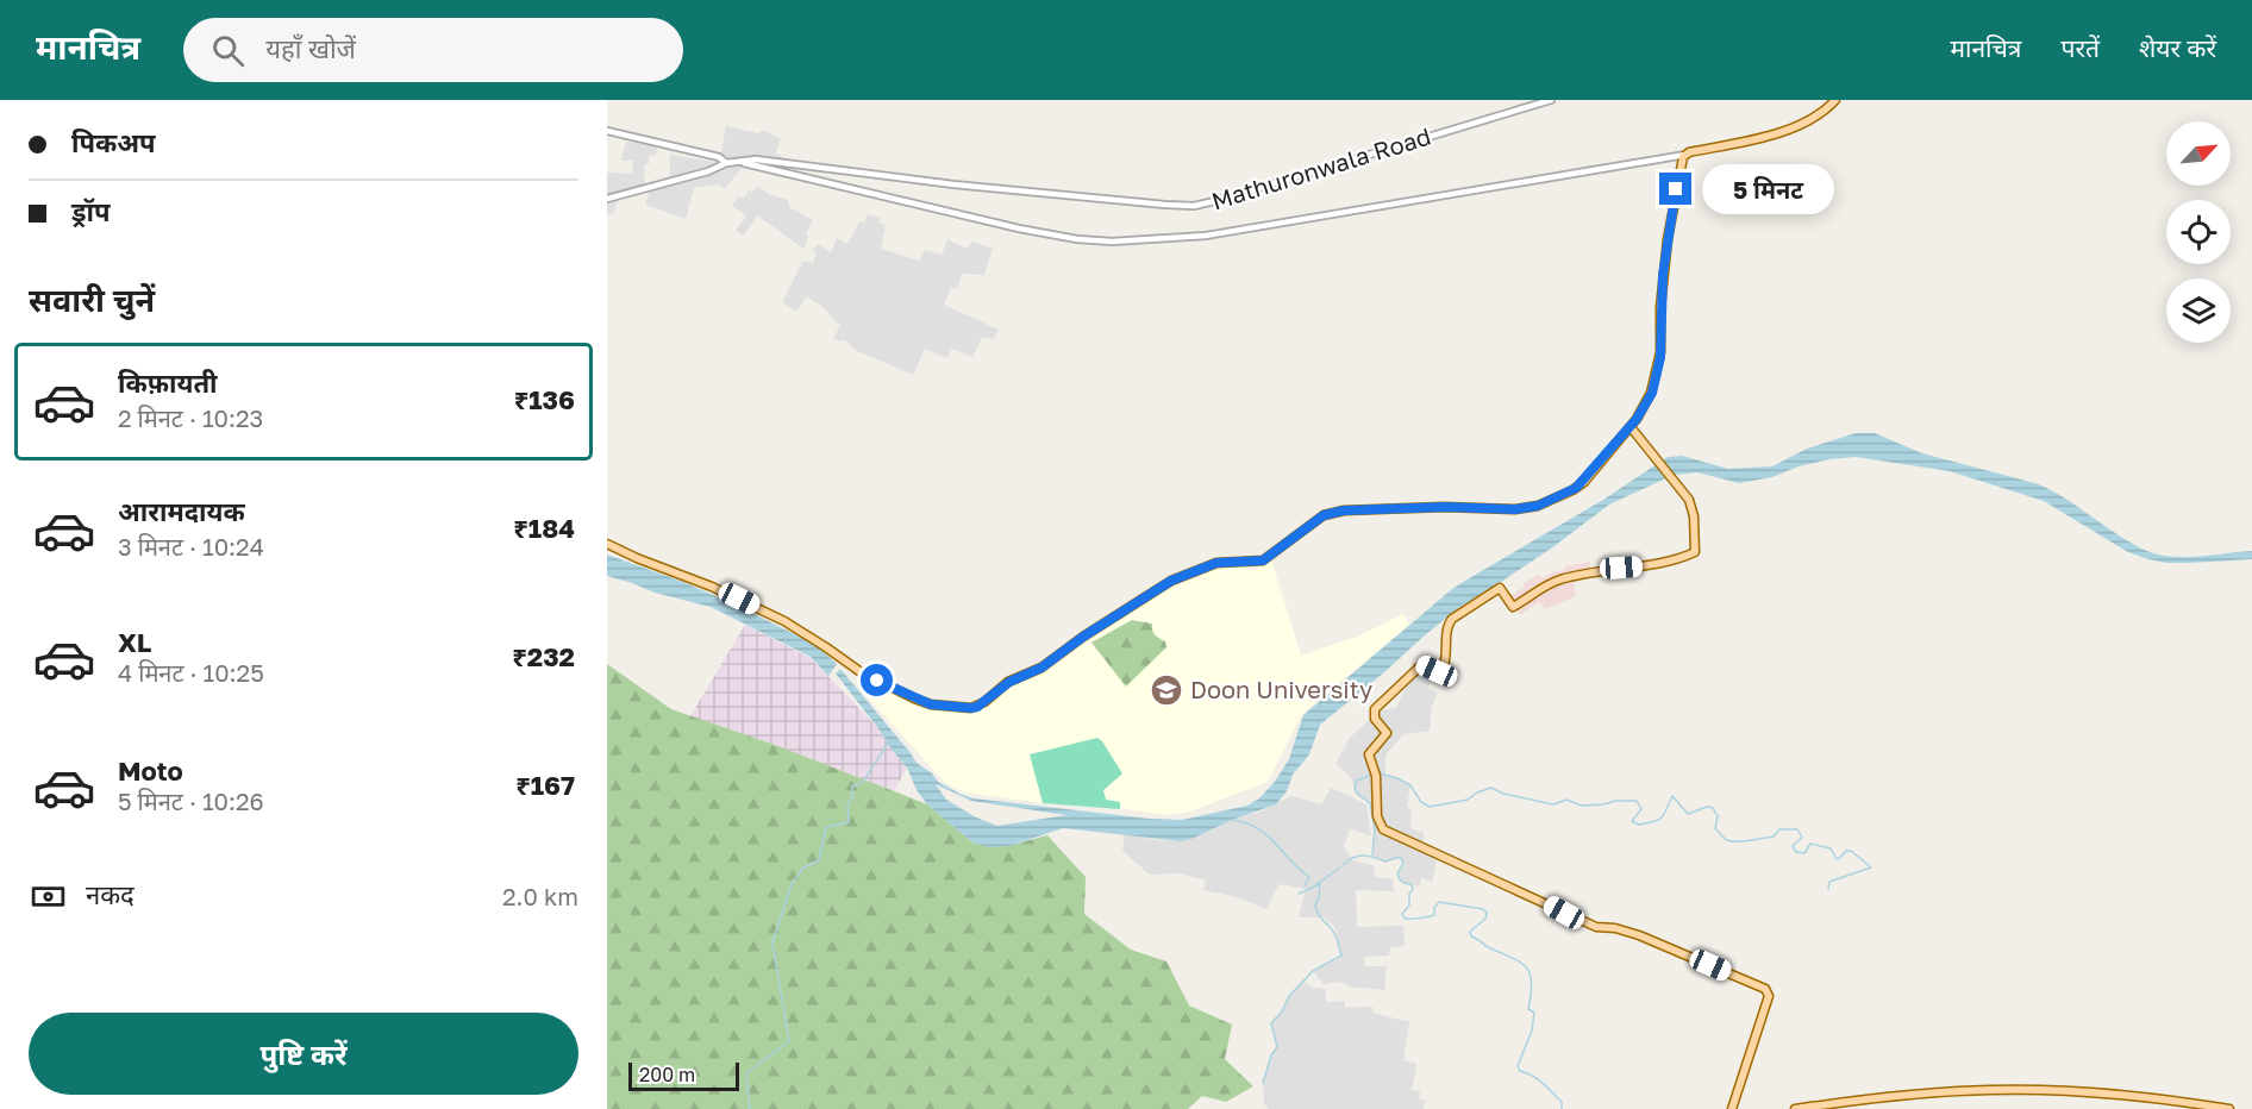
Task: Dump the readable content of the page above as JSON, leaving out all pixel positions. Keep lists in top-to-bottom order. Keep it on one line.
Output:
{"streets":{"street":["Mathuronwala Road"]},"places":{"school or university":["Doon University"]},"scale_bar":"200 m","north":"top right","page":{"header":"मानचित्र","search":"यहाँ खोजें","nav":["मानचित्र","परतें","शेयर करें"],"banner":["पिकअप","ड्रॉप"],"bubble":"5 मिनट","heading":"सवारी चुनें","list":[{"name":"किफ़ायती","note":"2 मिनट · 10:23","value":"₹136"},{"name":"आरामदायक","note":"3 मिनट · 10:24","value":"₹184"},{"name":"XL","note":"4 मिनट · 10:25","value":"₹232"},{"name":"Moto","note":"5 मिनट · 10:26","value":"₹167"}],"pay":["नकद","2.0 km"],"buttons":"पुष्टि करें","scale":"200 m"}}
